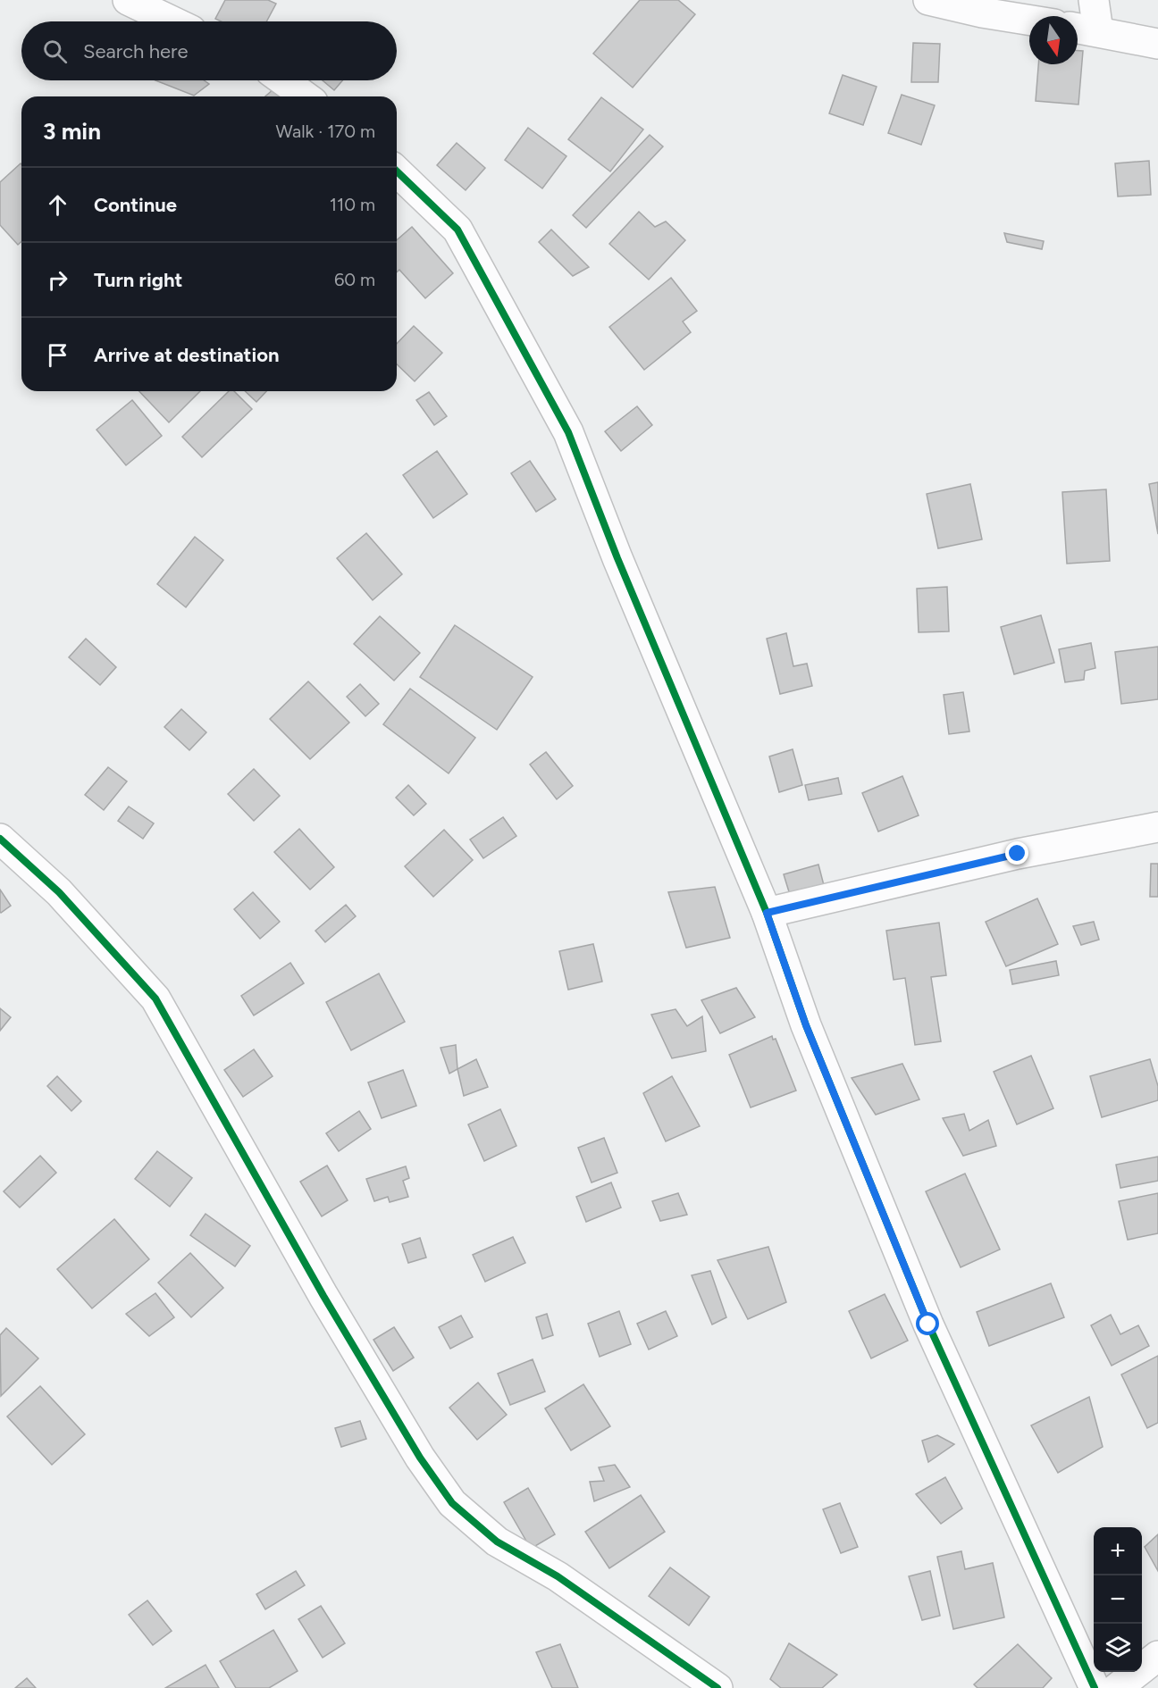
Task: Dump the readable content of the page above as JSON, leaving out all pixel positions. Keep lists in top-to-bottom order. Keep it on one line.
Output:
{"north":"bottom","page":{"search":"Search here","heading":["3 min","Walk · 170 m"],"list":[["Continue","110 m"],["Turn right","60 m"],"Arrive at destination"],"map_buttons":["+","−"]}}
